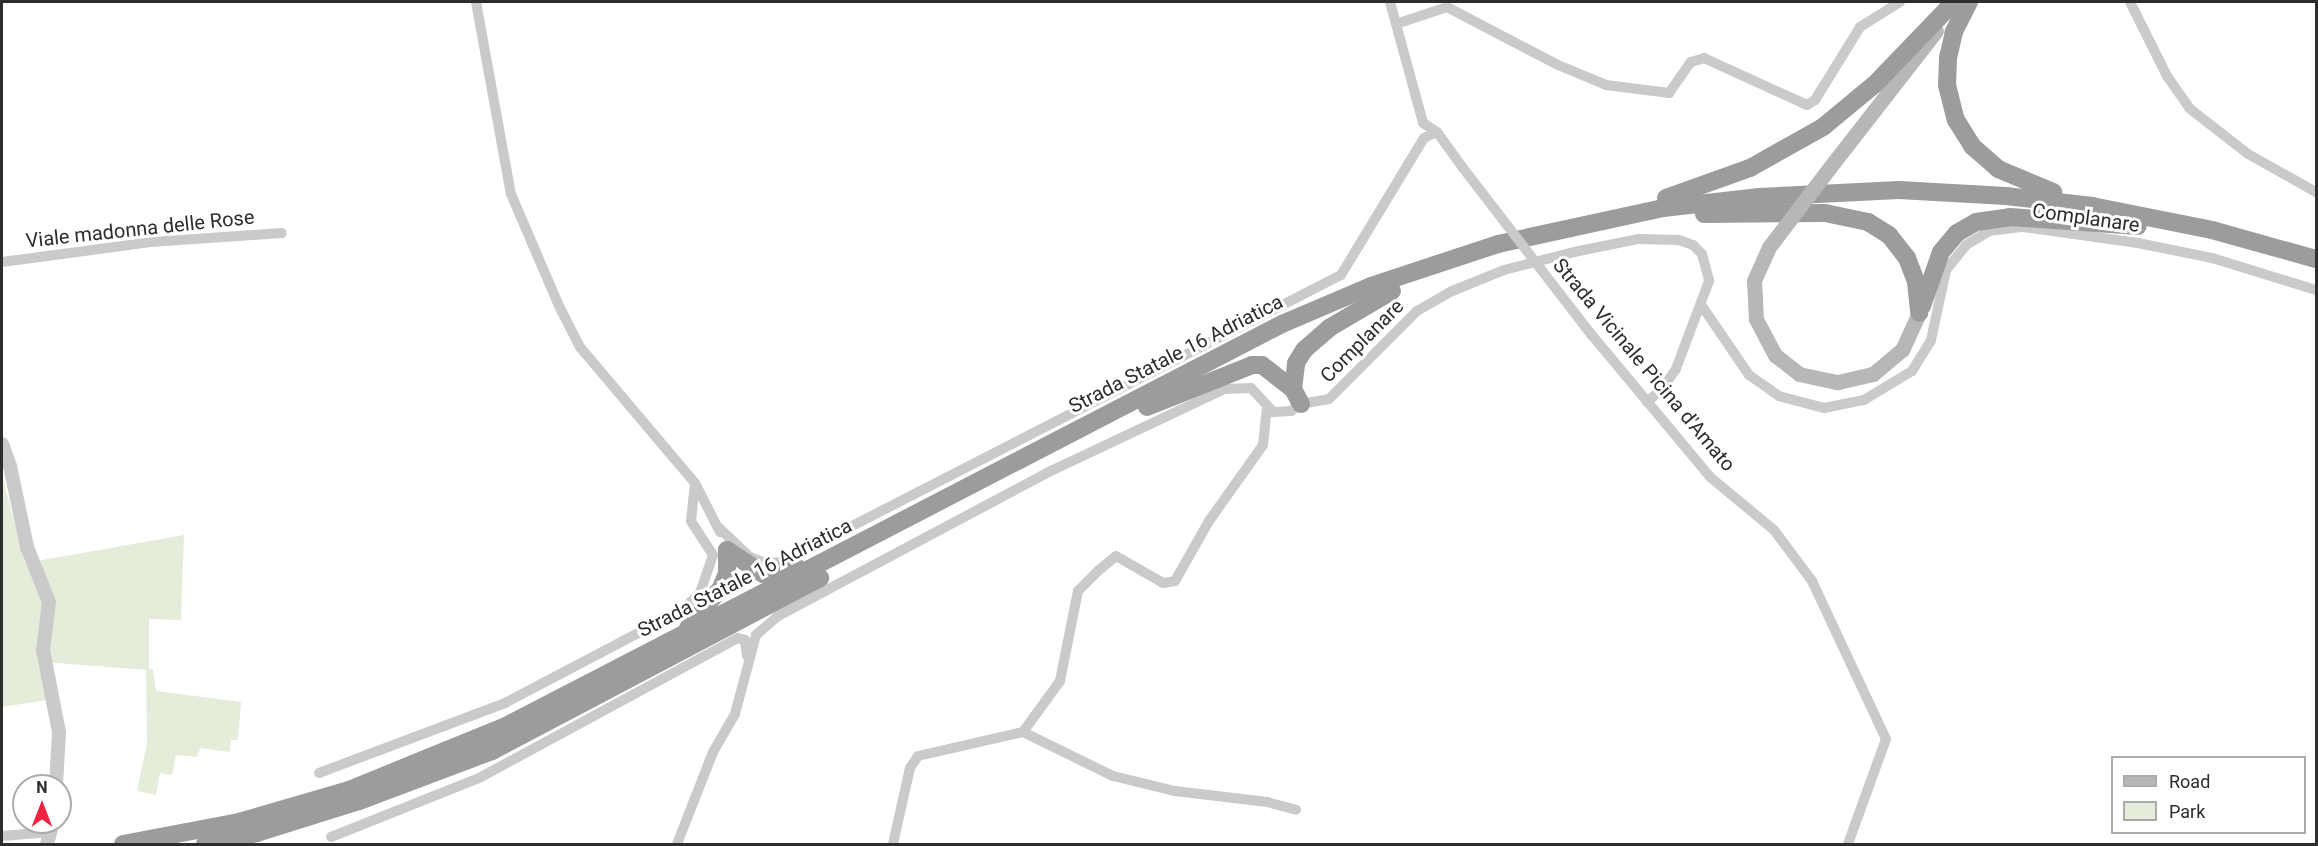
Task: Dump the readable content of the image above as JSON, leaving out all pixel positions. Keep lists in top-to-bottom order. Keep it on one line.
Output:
{"streets":{"highway":["Strada Statale 16 Adriatica"],"street":["Complanare","Viale madonna delle Rose","Strada Vicinale Picina d'Amato"]},"crossings":[["Complanare","Strada Vicinale Picina d'Amato"]],"legend":["Road","Park"],"north":"top"}
